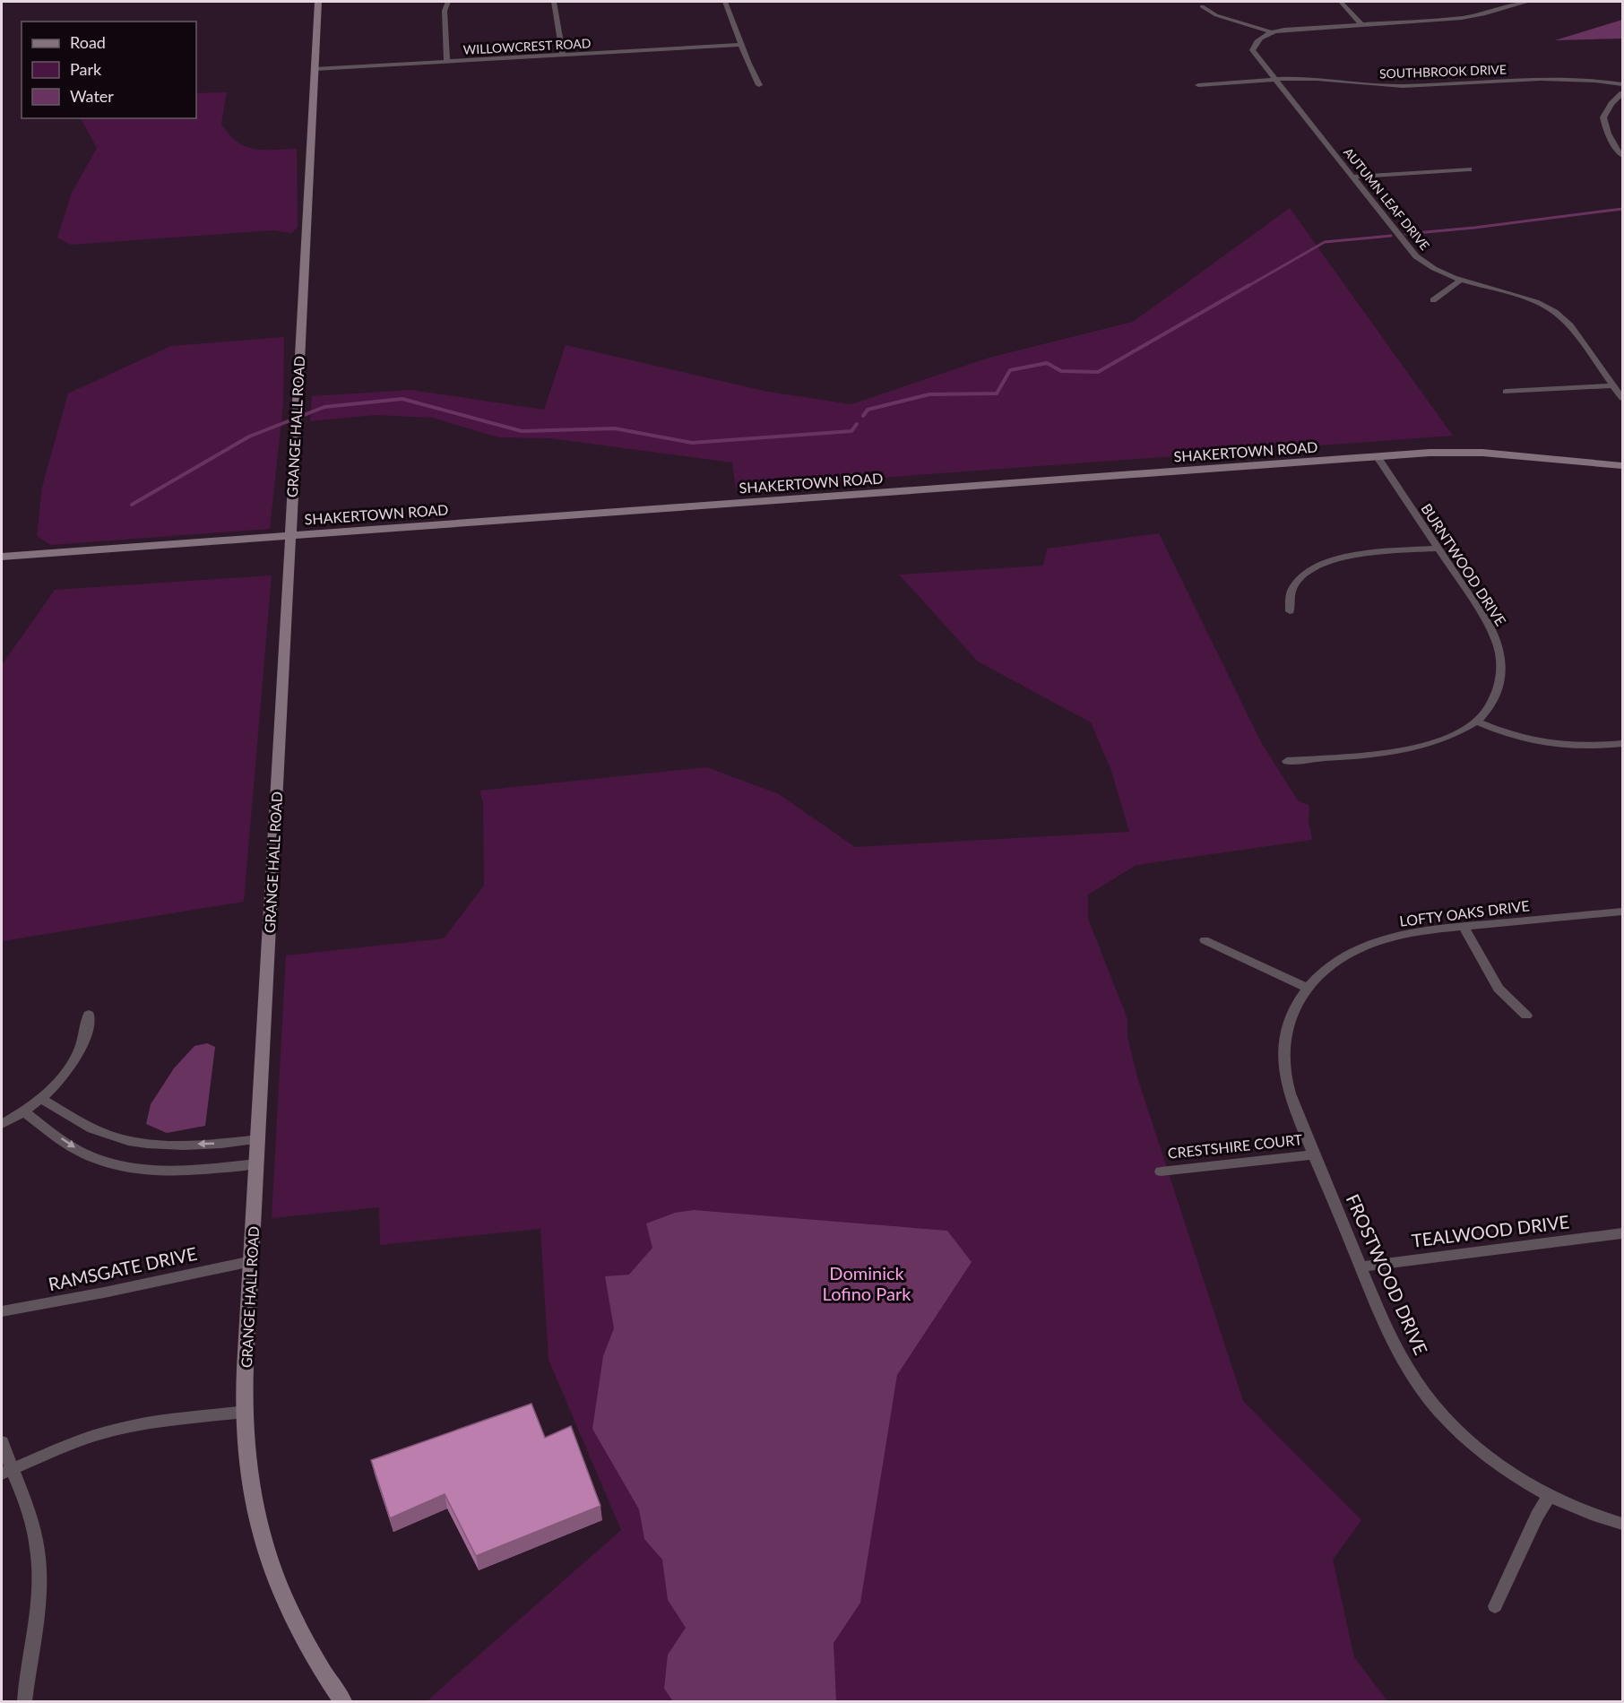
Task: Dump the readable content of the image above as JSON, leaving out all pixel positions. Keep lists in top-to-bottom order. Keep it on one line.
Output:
{"streets":{"street":["WILLOWCREST ROAD","SOUTHBROOK DRIVE","AUTUMN LEAF DRIVE","GRANGE HALL ROAD","SHAKERTOWN ROAD","BURNTWOOD DRIVE","LOFTY OAKS DRIVE","CRESTSHIRE COURT","TEALWOOD DRIVE","RAMSGATE DRIVE","FROSTWOOD DRIVE"]},"crossings":[["WILLOWCREST ROAD","GRANGE HALL ROAD"],["SOUTHBROOK DRIVE","AUTUMN LEAF DRIVE"],["GRANGE HALL ROAD","SHAKERTOWN ROAD"],["GRANGE HALL ROAD","RAMSGATE DRIVE"],["SHAKERTOWN ROAD","BURNTWOOD DRIVE"],["LOFTY OAKS DRIVE","CRESTSHIRE COURT"],["LOFTY OAKS DRIVE","FROSTWOOD DRIVE"],["CRESTSHIRE COURT","FROSTWOOD DRIVE"],["TEALWOOD DRIVE","FROSTWOOD DRIVE"]],"parks":["Dominick Lofino Park"],"legend":["Road","Park","Water"]}
